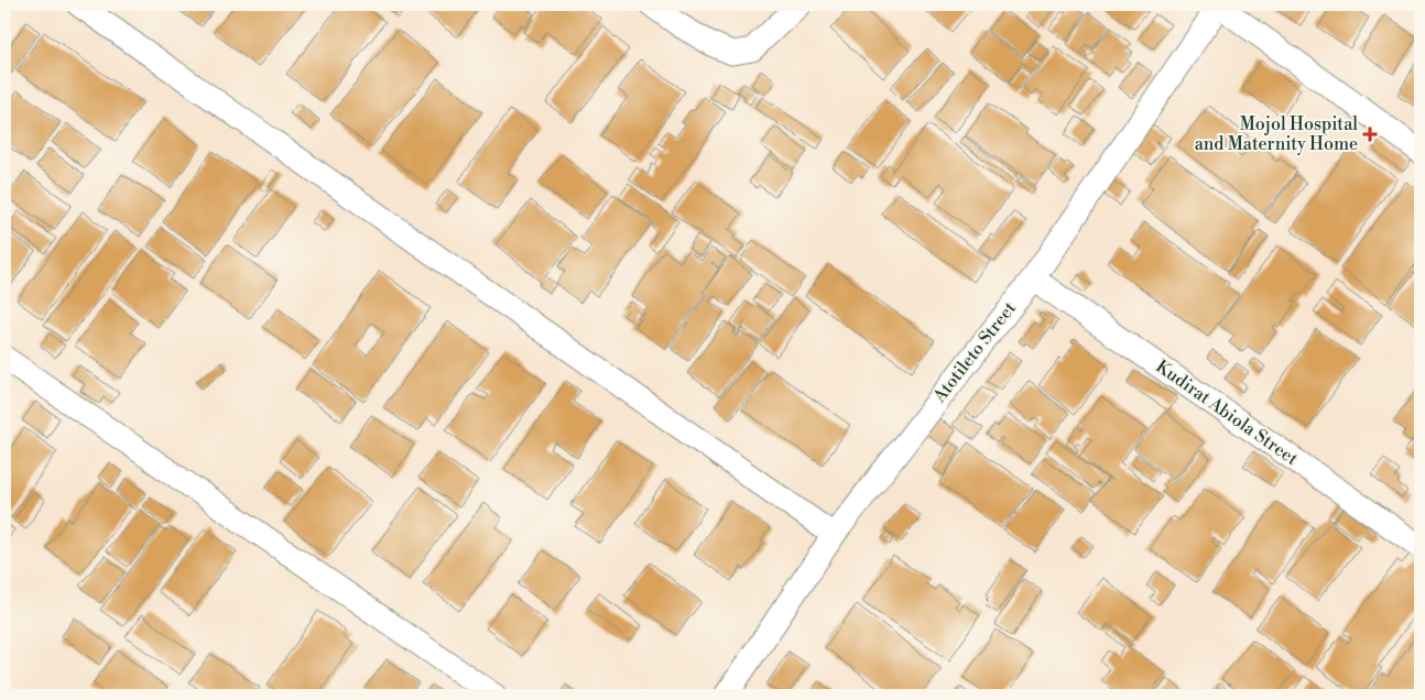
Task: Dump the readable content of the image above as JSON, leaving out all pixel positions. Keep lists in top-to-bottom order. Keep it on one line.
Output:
{"streets":{"street":["Atotileto Street","Kudirat Abiola Street"]},"crossings":[["Atotileto Street","Kudirat Abiola Street"]],"places":{"health":["Mojol Hospital and Maternity Home"]}}
